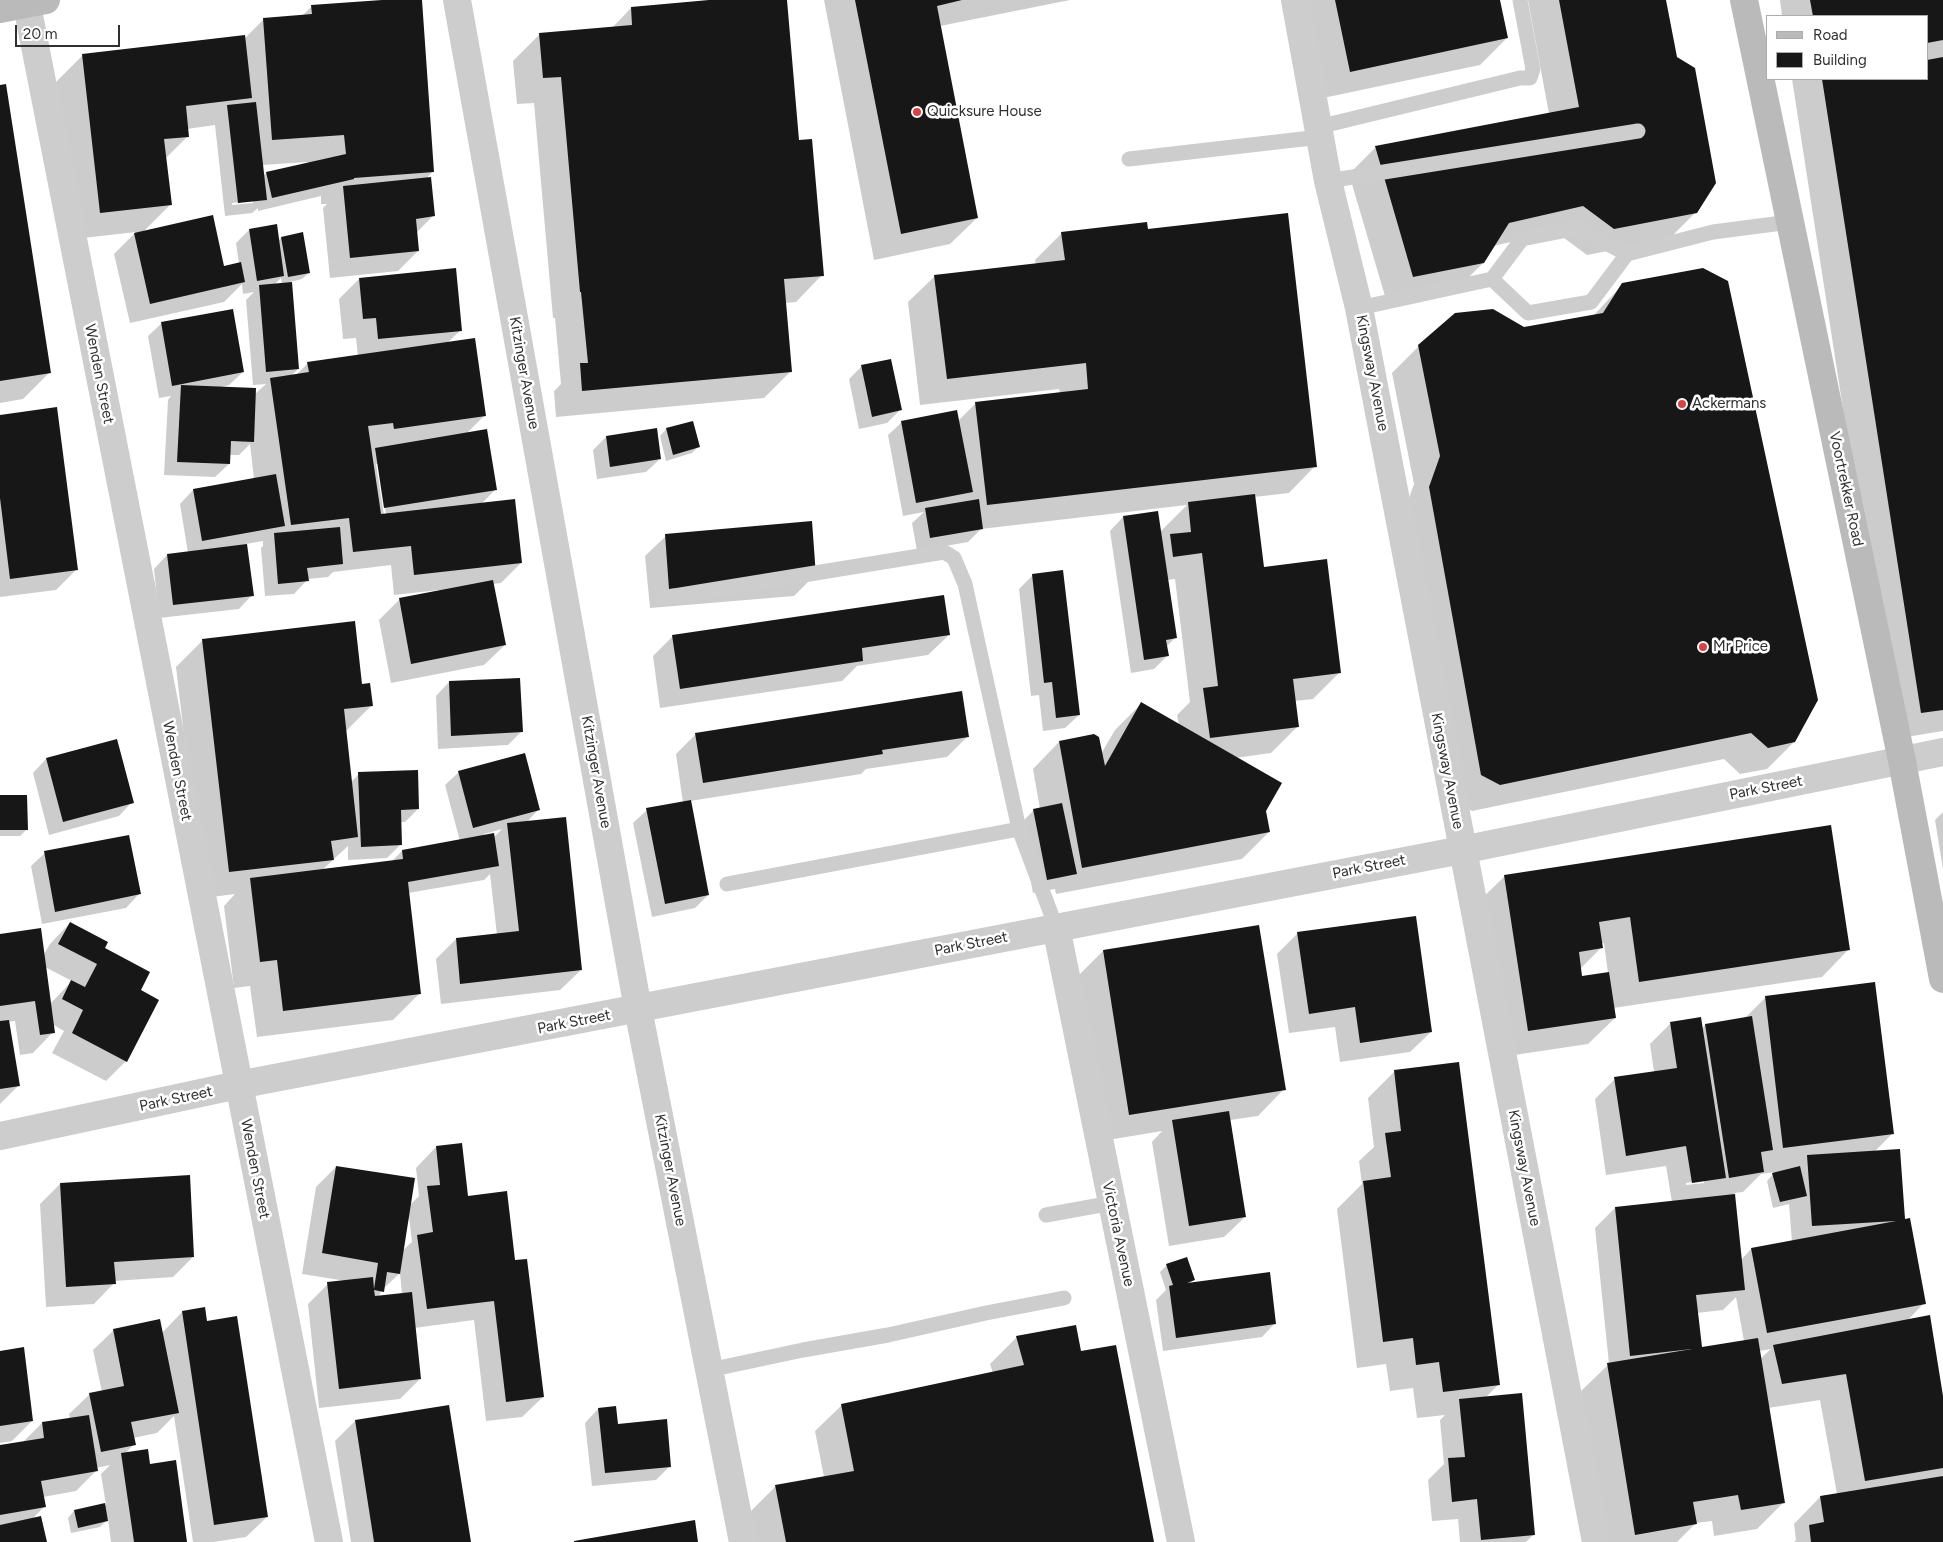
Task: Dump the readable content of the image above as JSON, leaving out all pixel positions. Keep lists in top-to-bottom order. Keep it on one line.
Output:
{"streets":{"main road":["Voortrekker Road"],"street":["Kitzinger Avenue","Kingsway Avenue","Wenden Street","Park Street","Victoria Avenue"]},"crossings":[["Kitzinger Avenue","Park Street"],["Kingsway Avenue","Park Street"],["Wenden Street","Park Street"],["Voortrekker Road","Park Street"],["Park Street","Victoria Avenue"]],"places":["Quicksure House","Ackermans","Mr Price"],"legend":["Road","Building"],"scale_bar":"20 m"}
